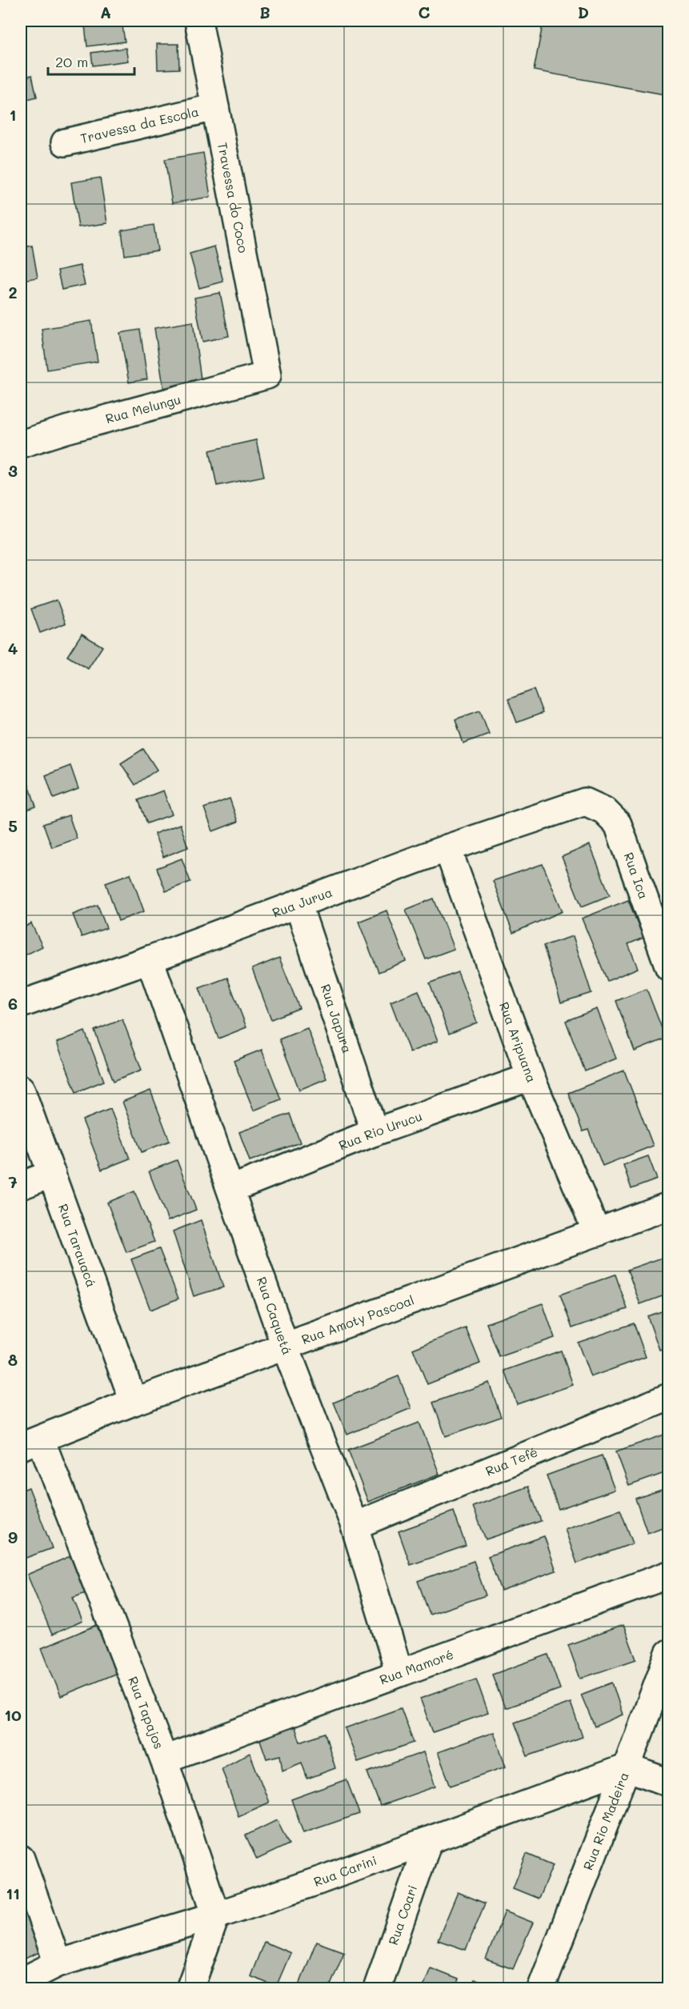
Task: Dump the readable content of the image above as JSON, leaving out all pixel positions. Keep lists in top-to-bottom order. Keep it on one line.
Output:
{"streets":{"street":["Travessa da Escola","Travessa do Coco","Rua Melungu","Rua Ica","Rua Jurua","Rua Japura","Rua Aripuana","Rua Rio Urucu","Rua Tarauacá","Rua Caquetá","Rua Amoty Pascoal","Rua Tefé","Rua Mamoré","Rua Tapajos","Rua Rio Madeira","Rua Carini","Rua Coari"]},"crossings":[["Travessa da Escola","Travessa do Coco"],["Travessa do Coco","Rua Melungu"],["Rua Ica","Rua Jurua"],["Rua Jurua","Rua Japura"],["Rua Jurua","Rua Aripuana"],["Rua Jurua","Rua Caquetá"],["Rua Japura","Rua Rio Urucu"],["Rua Aripuana","Rua Rio Urucu"],["Rua Aripuana","Rua Amoty Pascoal"],["Rua Rio Urucu","Rua Caquetá"],["Rua Tarauacá","Rua Amoty Pascoal"],["Rua Caquetá","Rua Amoty Pascoal"],["Rua Caquetá","Rua Tefé"],["Rua Caquetá","Rua Mamoré"],["Rua Amoty Pascoal","Rua Tapajos"],["Rua Mamoré","Rua Tapajos"],["Rua Tapajos","Rua Carini"],["Rua Rio Madeira","Rua Carini"],["Rua Carini","Rua Coari"]],"scale_bar":"20 m","grid":{"columns":["A","B","C","D"],"rows":["1","2","3","4","5","6","7","8","9","10","11"]}}
